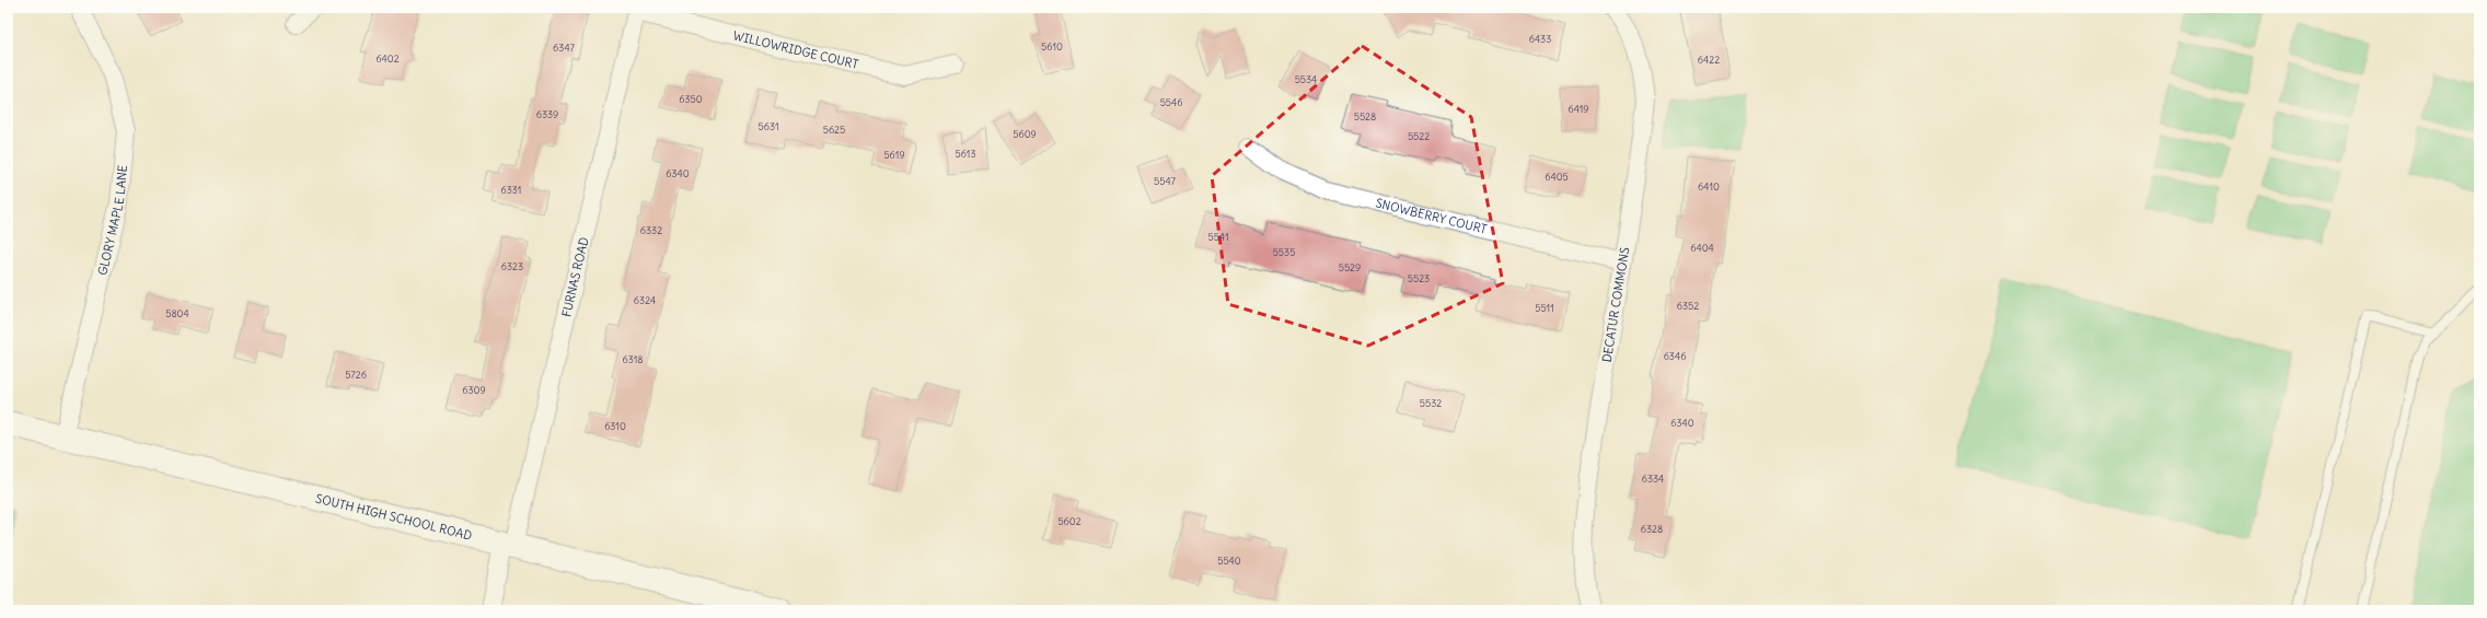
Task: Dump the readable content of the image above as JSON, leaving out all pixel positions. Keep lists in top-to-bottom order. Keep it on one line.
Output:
{"streets":{"main road":["SOUTH HIGH SCHOOL ROAD"],"street":["WILLOWRIDGE COURT","SNOWBERRY COURT","GLORY MAPLE LANE","FURNAS ROAD","DECATUR COMMONS"]},"crossings":[["WILLOWRIDGE COURT","FURNAS ROAD"],["SNOWBERRY COURT","DECATUR COMMONS"],["GLORY MAPLE LANE","SOUTH HIGH SCHOOL ROAD"],["FURNAS ROAD","SOUTH HIGH SCHOOL ROAD"]],"house_numbers":["6433","5610","6347","6402","6422","5534","6350","5546","6419","6339","5528","5631","5625","5609","5522","5613","5619","6340","6405","5547","6410","6331","6332","5541","6404","5535","6323","5529","5523","6324","6352","5511","5804","6346","6318","5726","6309","5532","6340","6310","6334","5602","6328","5540"]}
